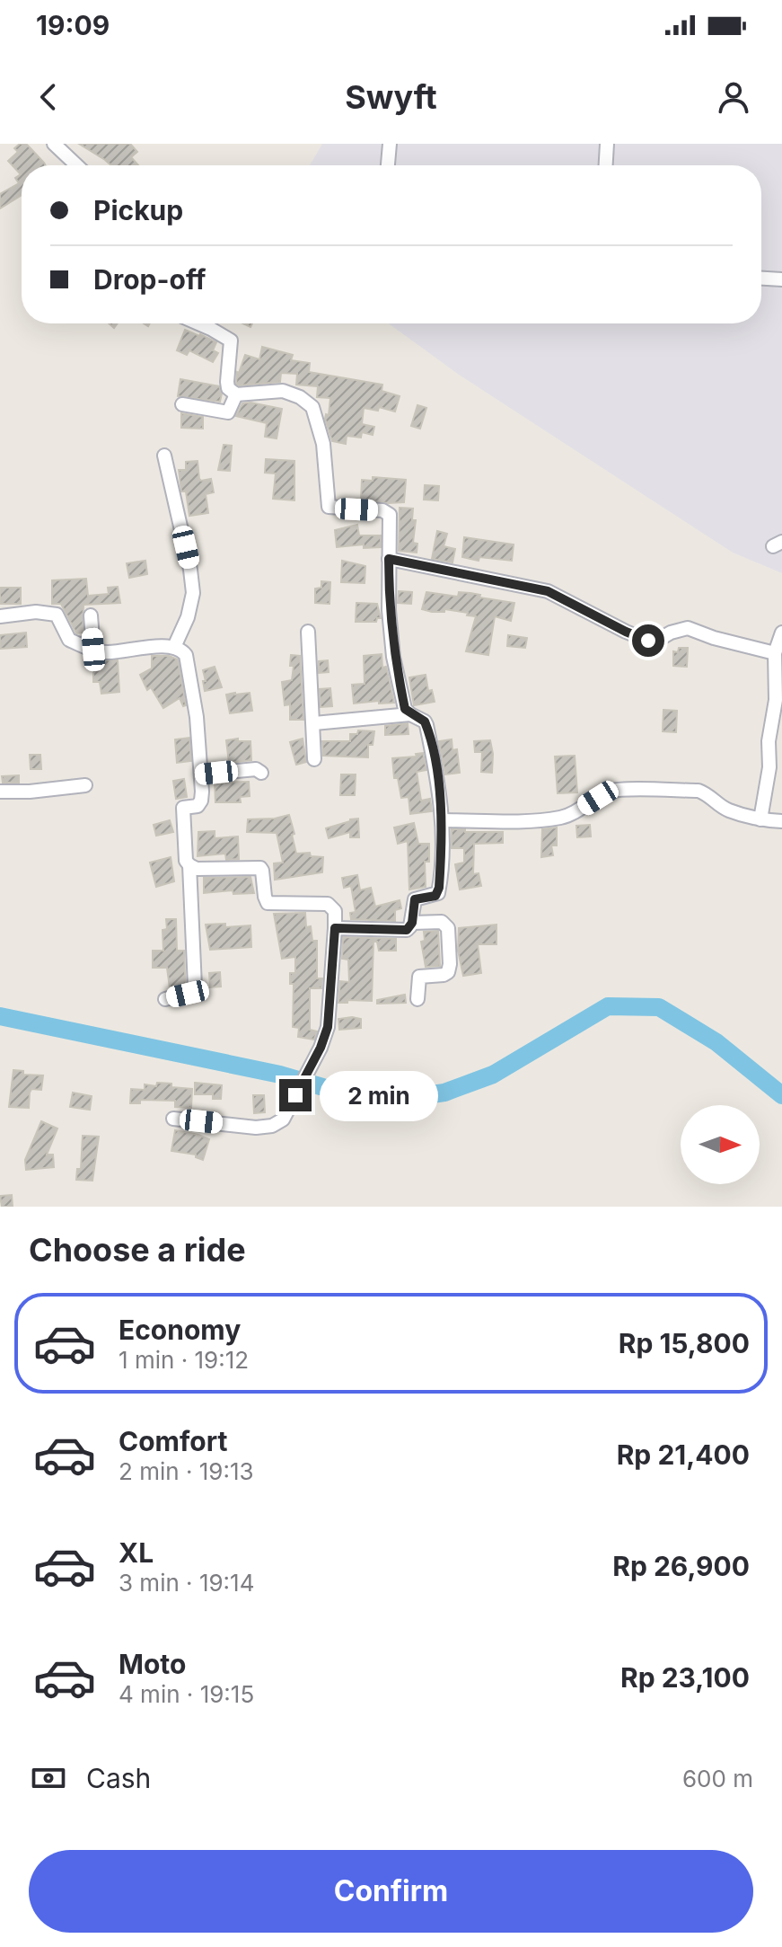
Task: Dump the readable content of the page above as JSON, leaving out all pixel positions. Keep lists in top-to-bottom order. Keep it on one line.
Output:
{"north":"right","page":{"status":"19:09","header":"Swyft","banner":["Pickup","Drop-off"],"bubble":"2 min","heading":"Choose a ride","list":[{"name":"Economy","note":"1 min · 19:12","value":"Rp 15,800"},{"name":"Comfort","note":"2 min · 19:13","value":"Rp 21,400"},{"name":"XL","note":"3 min · 19:14","value":"Rp 26,900"},{"name":"Moto","note":"4 min · 19:15","value":"Rp 23,100"}],"pay":["Cash","600 m"],"buttons":"Confirm"}}
